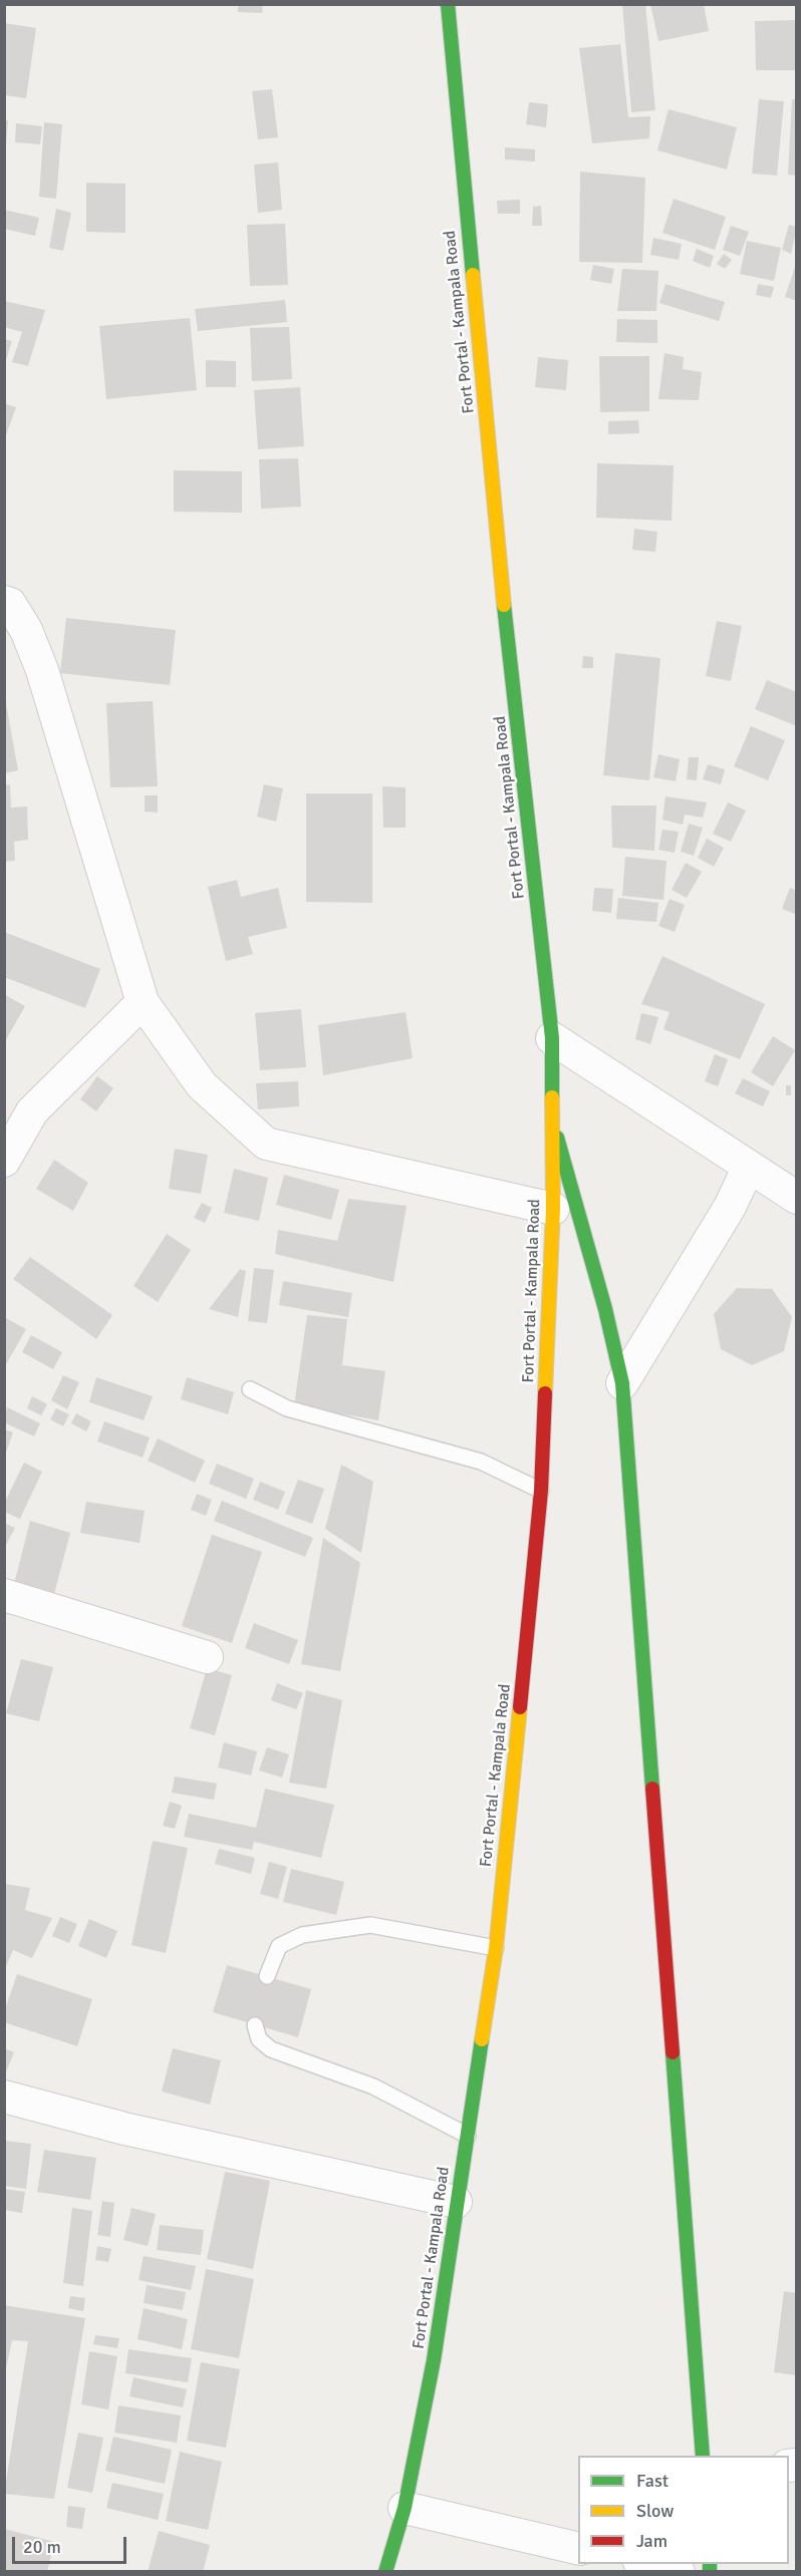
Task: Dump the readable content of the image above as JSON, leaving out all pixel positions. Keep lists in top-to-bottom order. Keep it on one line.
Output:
{"streets":{"main road":["Fort Portal - Kampala Road"]},"legend":["Fast","Slow","Jam"],"scale_bar":"20 m"}
